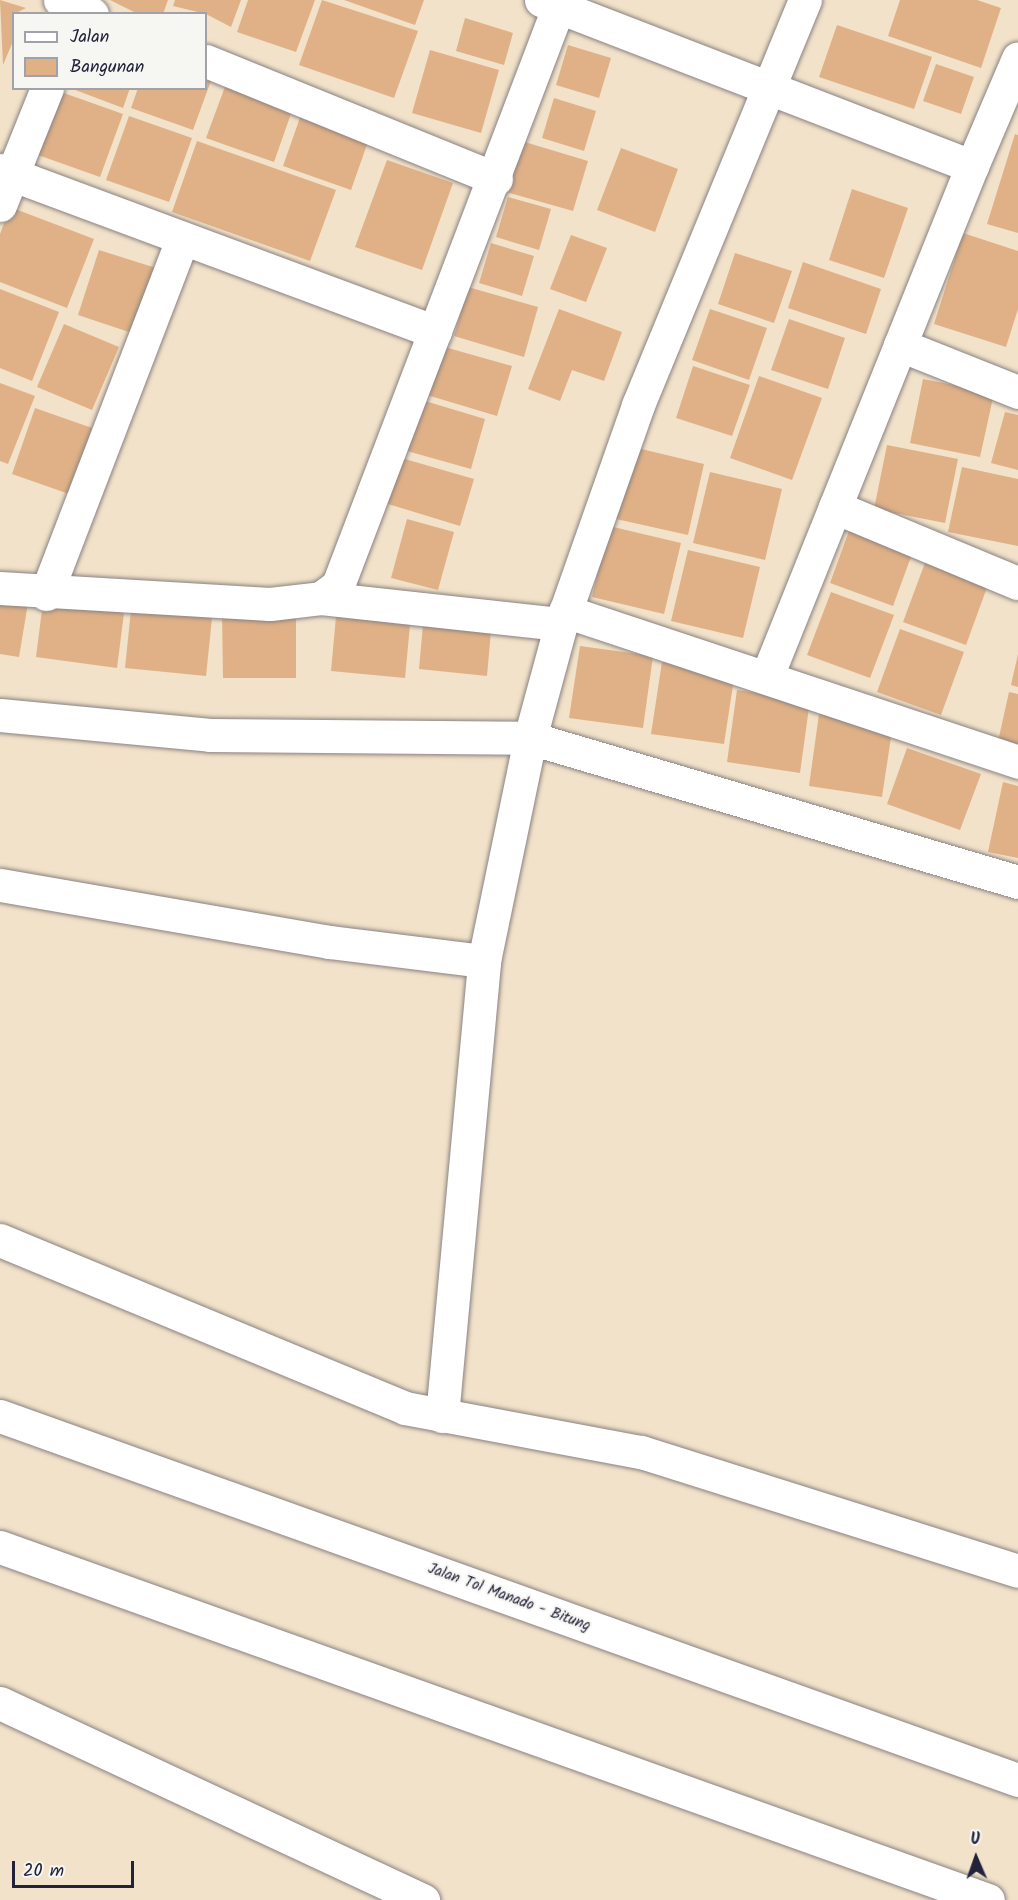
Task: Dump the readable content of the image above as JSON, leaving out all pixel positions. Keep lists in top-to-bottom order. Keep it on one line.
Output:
{"streets":{"main road":["Jalan Tol Manado - Bitung"]},"legend":["Jalan","Bangunan"],"scale_bar":"20 m","north":"top"}
